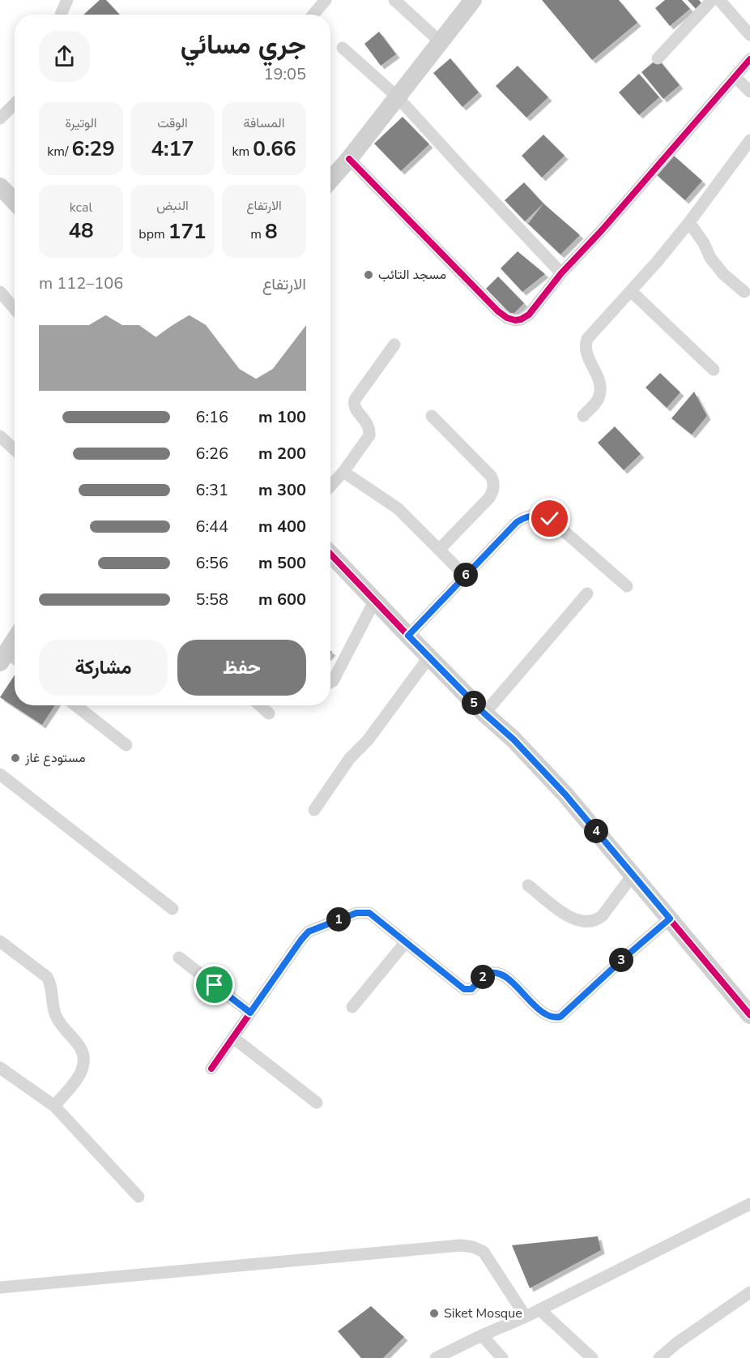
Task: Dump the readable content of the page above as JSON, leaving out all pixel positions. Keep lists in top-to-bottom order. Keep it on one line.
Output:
{"places":["مسجد التائب","مستودع غاز","Siket Mosque"],"page":{"heading":["جري مسائي","19:05"],"stats":[["المسافة","0.66 km"],["الوقت","4:17"],["الوتيرة","6:29 /km"],["الارتفاع","8 m"],["النبض","171 bpm"],["kcal","48"]],"chart":["الارتفاع","106–112 m"],"list":[{"name":"100 m","note":"6:16"},{"name":"200 m","note":"6:26"},{"name":"300 m","note":"6:31"},{"name":"400 m","note":"6:44"},{"name":"500 m","note":"6:56"},{"name":"600 m","note":"5:58"}],"pins":["6","5","4","1","3","2"],"buttons":["حفظ","مشاركة"]}}
